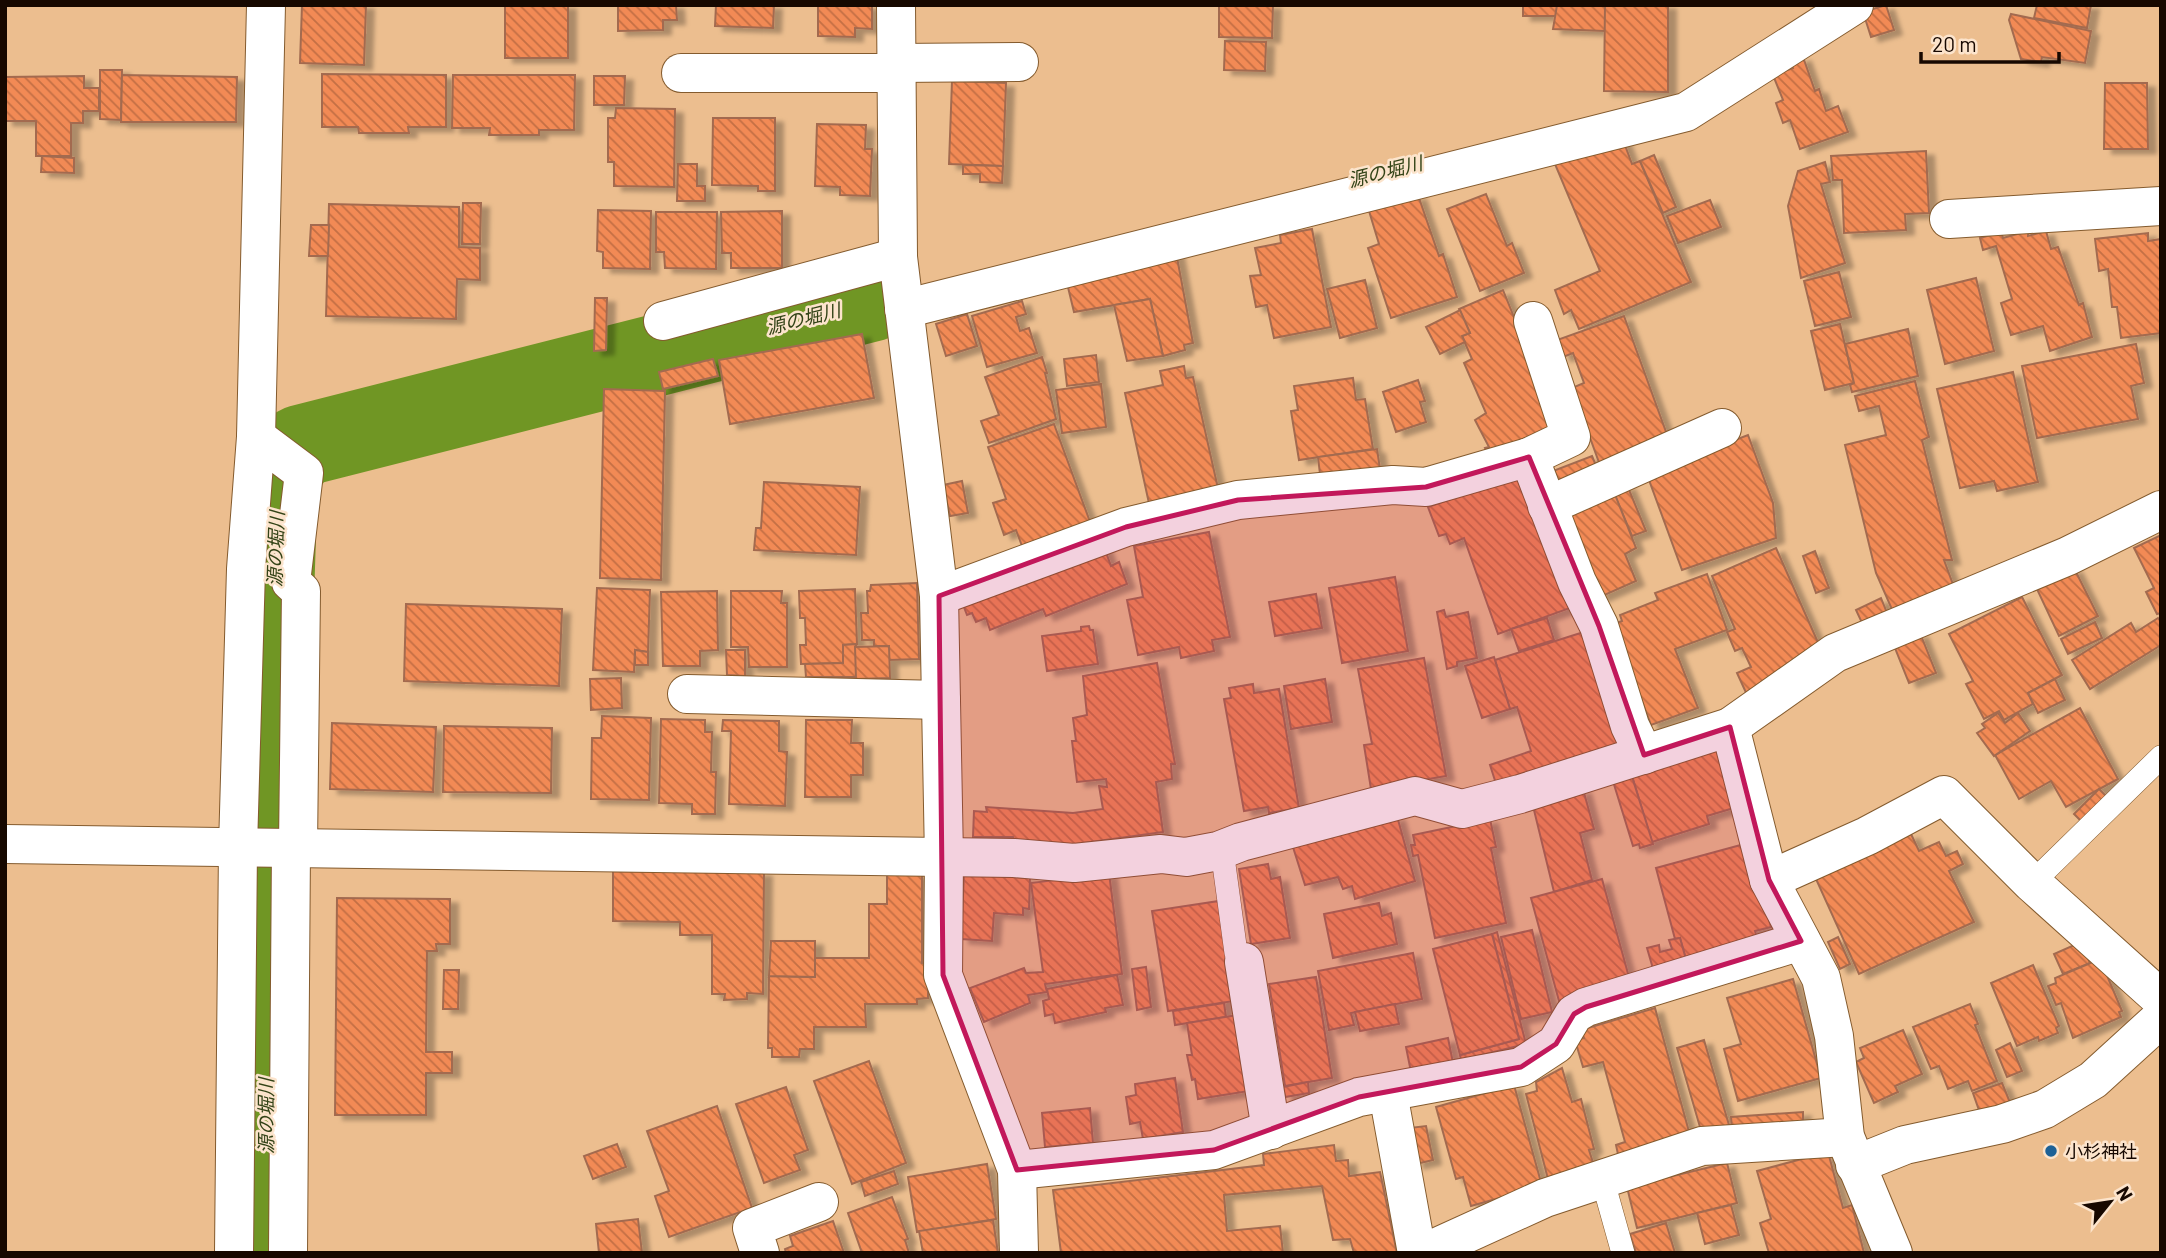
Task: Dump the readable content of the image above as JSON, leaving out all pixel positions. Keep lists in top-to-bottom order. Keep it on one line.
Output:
{"water":["源の堀川"],"places":["小杉神社"],"scale_bar":"20 m","north":"top right"}
